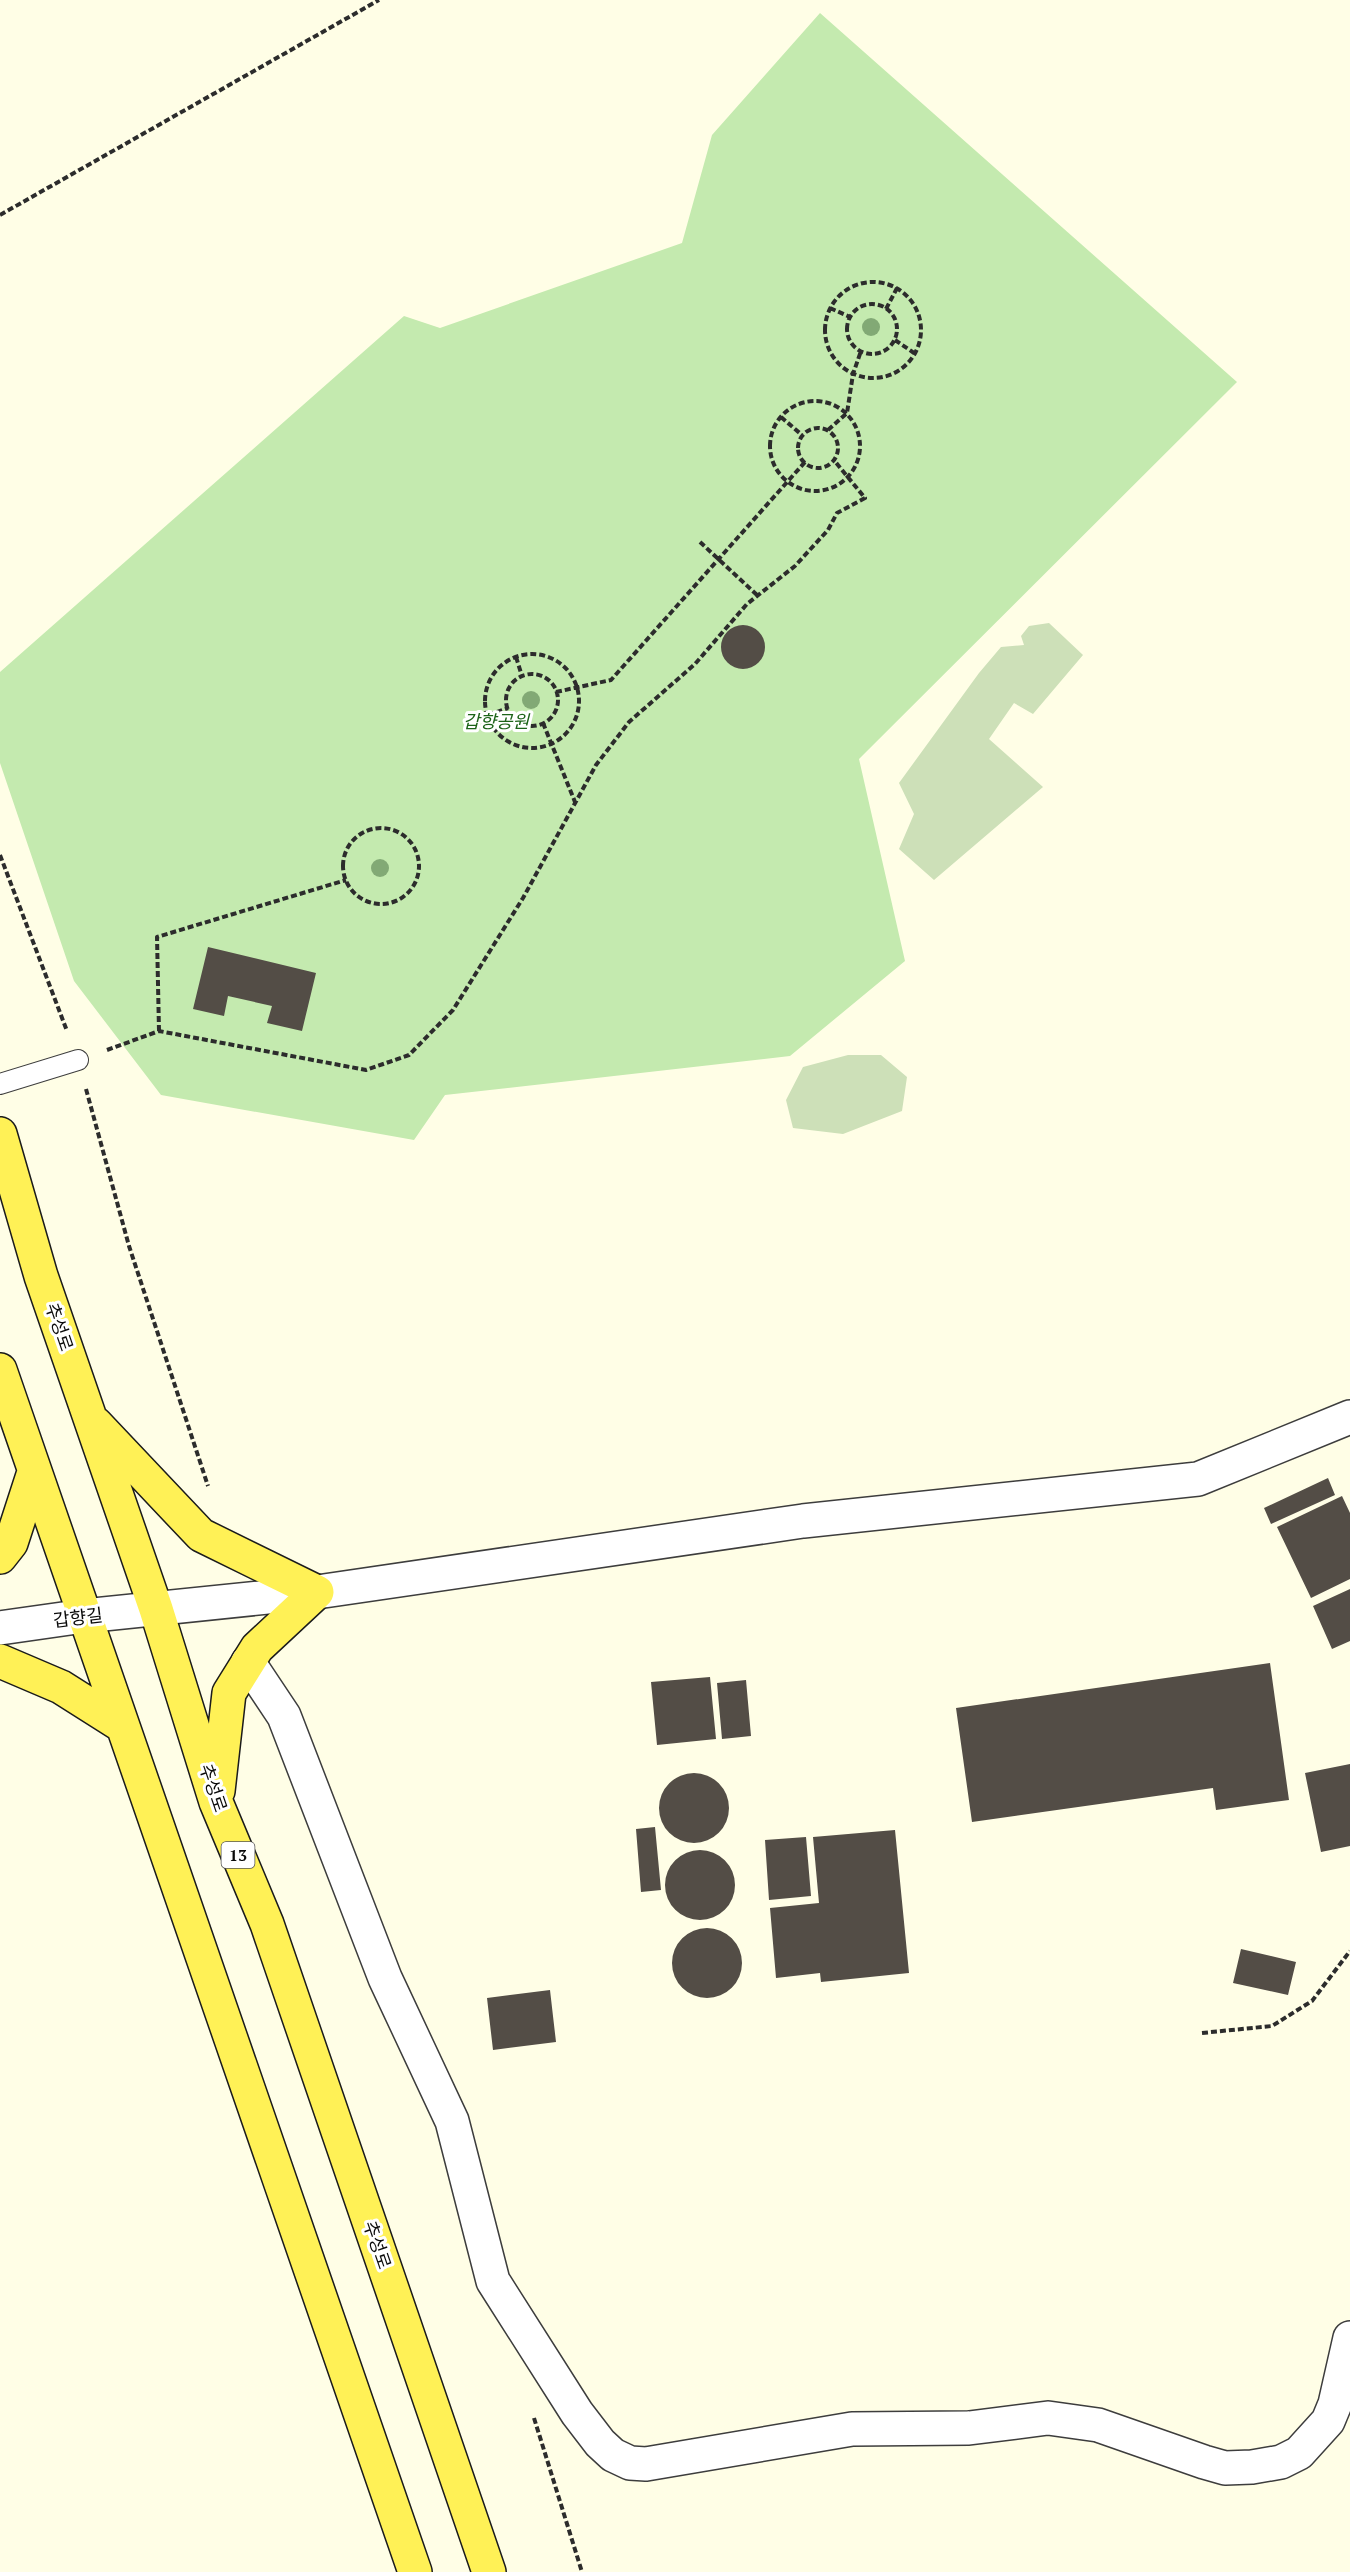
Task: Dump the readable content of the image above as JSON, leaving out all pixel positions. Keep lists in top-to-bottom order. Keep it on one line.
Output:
{"streets":{"main road":["추성로","13"],"street":["갑향길"]},"crossings":[["추성로","갑향길"]],"parks":["갑향공원"]}
